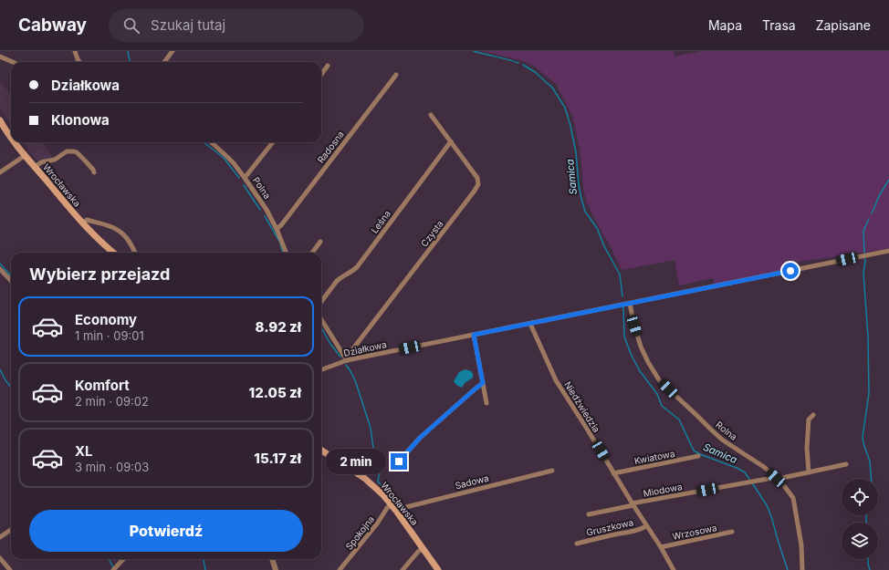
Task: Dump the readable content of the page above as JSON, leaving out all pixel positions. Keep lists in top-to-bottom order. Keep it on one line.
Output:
{"streets":{"main road":["Wrocławska"],"street":["Radosna","Polna","Leśna","Czysta","Działkowa","Niedźwiedzia","Rolna","Kwiatowa","Sadowa","Miodowa","Gruszkowa","Wrzosowa","Spokojna"]},"crossings":[["Radosna","Polna"],["Wrocławska","Sadowa"],["Wrocławska","Spokojna"],["Leśna","Czysta"],["Czysta","Działkowa"],["Działkowa","Niedźwiedzia"],["Działkowa","Rolna"],["Niedźwiedzia","Kwiatowa"],["Niedźwiedzia","Miodowa"],["Niedźwiedzia","Gruszkowa"],["Niedźwiedzia","Wrzosowa"],["Rolna","Miodowa"]],"water":["Samica"],"page":{"header":"Cabway","search":"Szukaj tutaj","nav":["Mapa","Trasa","Zapisane"],"banner":["Działkowa","Klonowa"],"heading":"Wybierz przejazd","list":[{"name":"Economy","note":"1 min · 09:01","value":"8.92 zł"},{"name":"Komfort","note":"2 min · 09:02","value":"12.05 zł"},{"name":"XL","note":"3 min · 09:03","value":"15.17 zł"}],"bubble":"2 min","buttons":"Potwierdź"}}
